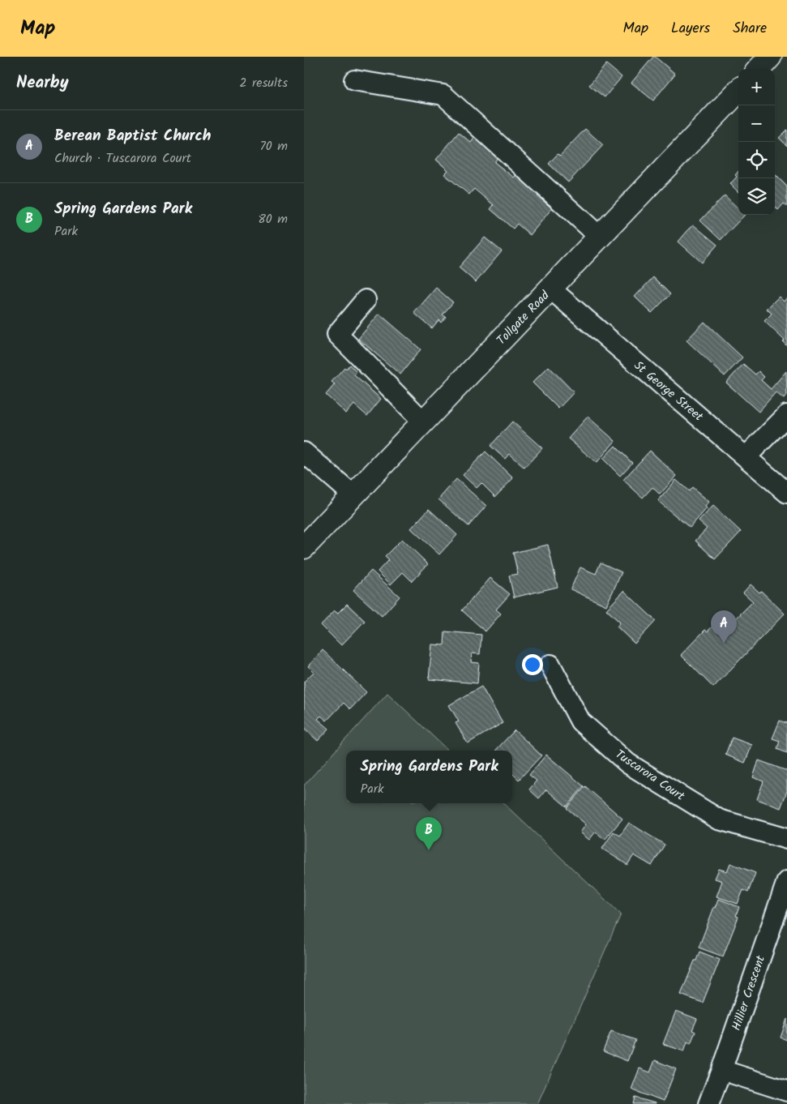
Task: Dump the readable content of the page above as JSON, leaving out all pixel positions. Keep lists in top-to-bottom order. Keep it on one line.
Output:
{"streets":{"main road":["Tollgate Road"],"street":["St George Street","Tuscarora Court","Hillier Crescent"]},"crossings":[["Tollgate Road","St George Street"]],"page":{"header":"Map","nav":["Map","Layers","Share"],"heading":["Nearby","2 results"],"map_buttons":["+","−"],"list":[{"mark":"A","name":"Berean Baptist Church","note":"Church · Tuscarora Court","value":"70 m"},{"mark":"B","name":"Spring Gardens Park","note":"Park","value":"80 m"}],"pins":["A","B"],"popup":["Spring Gardens Park","Park"]}}
